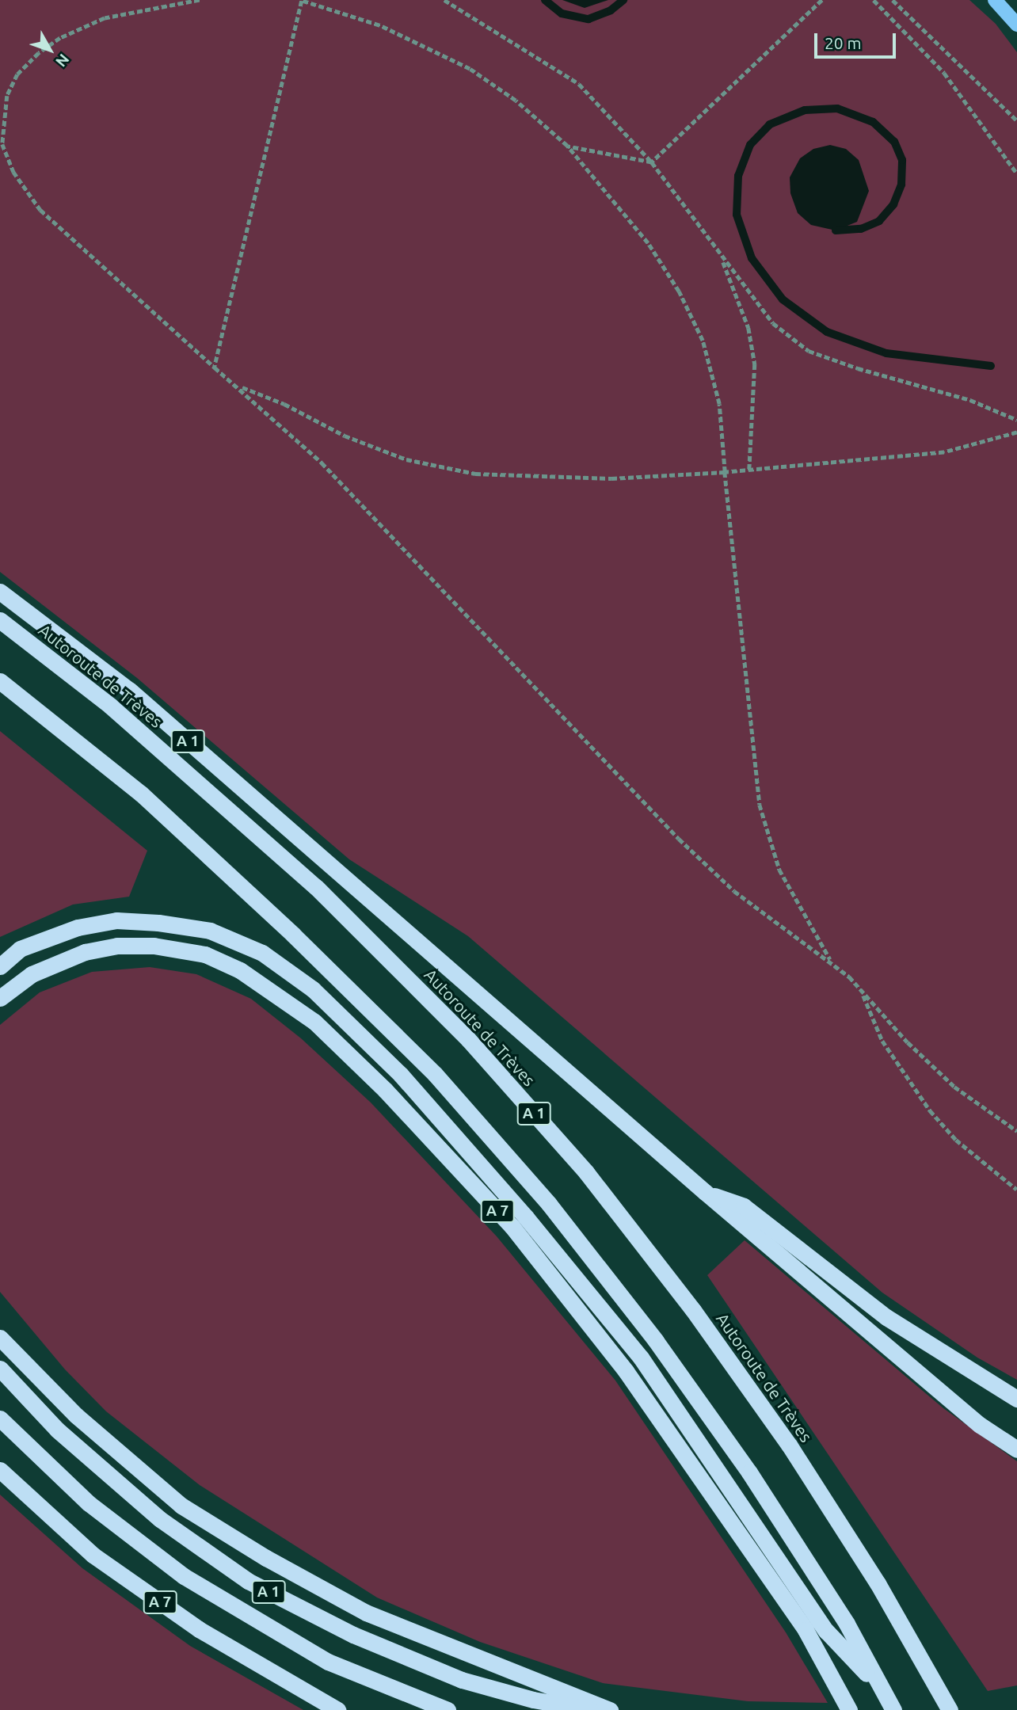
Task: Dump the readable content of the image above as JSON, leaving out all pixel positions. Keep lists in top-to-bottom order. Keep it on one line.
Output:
{"streets":{"highway":["Autoroute de Trèves","A 1","A 7"]},"scale_bar":"20 m","north":"bottom right"}
